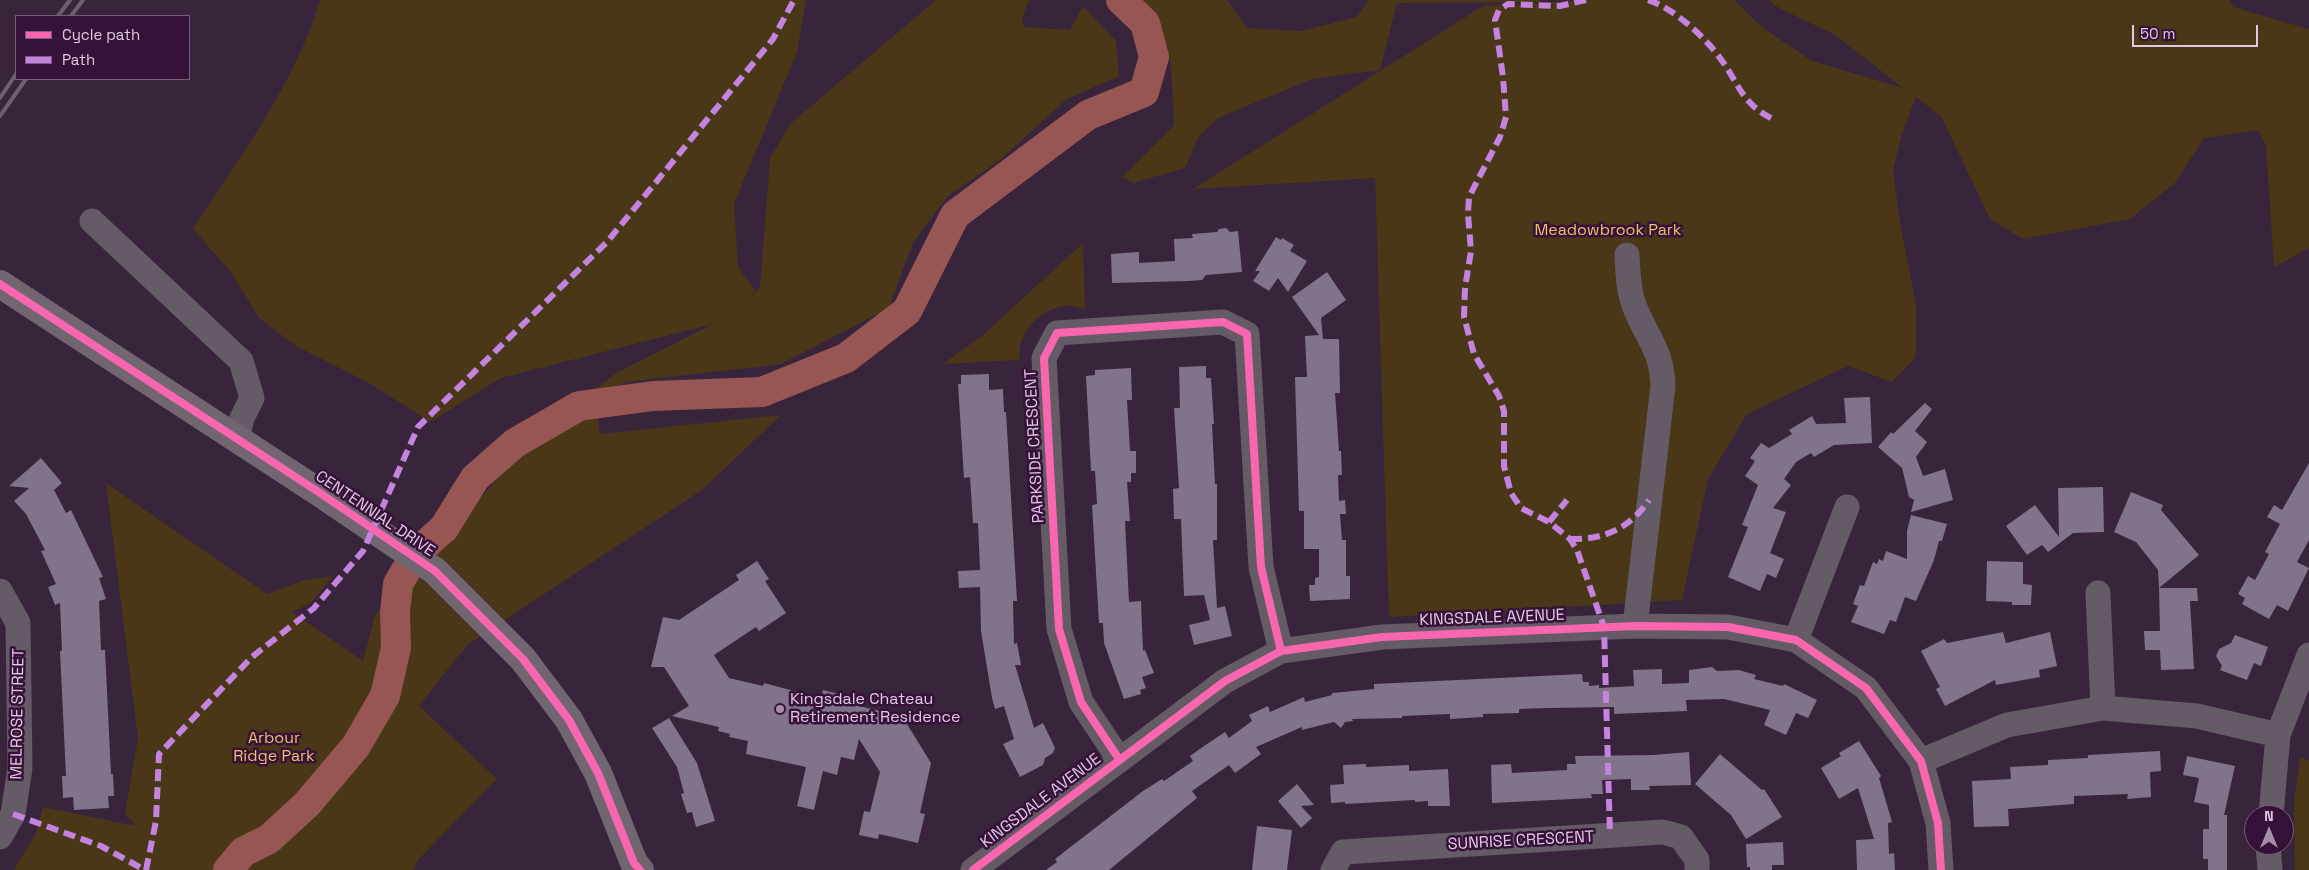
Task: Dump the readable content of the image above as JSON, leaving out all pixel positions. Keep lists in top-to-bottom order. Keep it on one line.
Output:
{"streets":{"main road":["CENTENNIAL DRIVE"],"street":["PARKSIDE CRESCENT","KINGSDALE AVENUE","MELROSE STREET","SUNRISE CRESCENT"]},"crossings":[["PARKSIDE CRESCENT","KINGSDALE AVENUE"]],"parks":["Meadowbrook Park","Arbour Ridge Park"],"places":["Kingsdale Chateau Retirement Residence"],"legend":["Cycle path","Path"],"scale_bar":"50 m","north":"top"}
